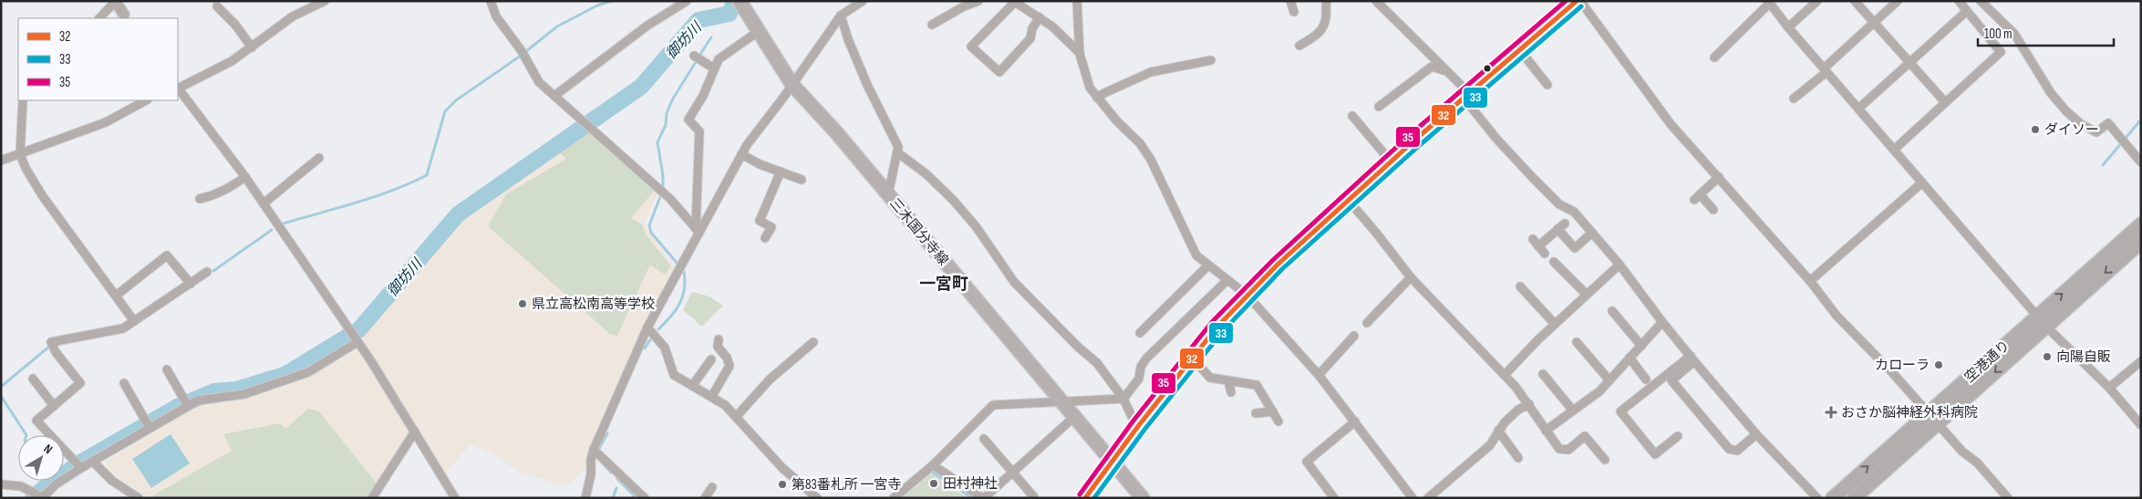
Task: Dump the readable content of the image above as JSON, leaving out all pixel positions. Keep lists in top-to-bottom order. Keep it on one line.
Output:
{"streets":{"highway":["空港通り"],"main road":["三木国分寺線"]},"districts":["一宮町"],"water":["御坊川"],"places":{"other":["ダイソー","県立高松南高等学校","向陽自販","カローラ","田村神社","第83番札所 一宮寺"],"health":["おさか脳神経外科病院"]},"lines":["transit line 32","transit line 35","transit line 33"],"legend":["32","33","35"],"scale_bar":"100 m","north":"top right"}
